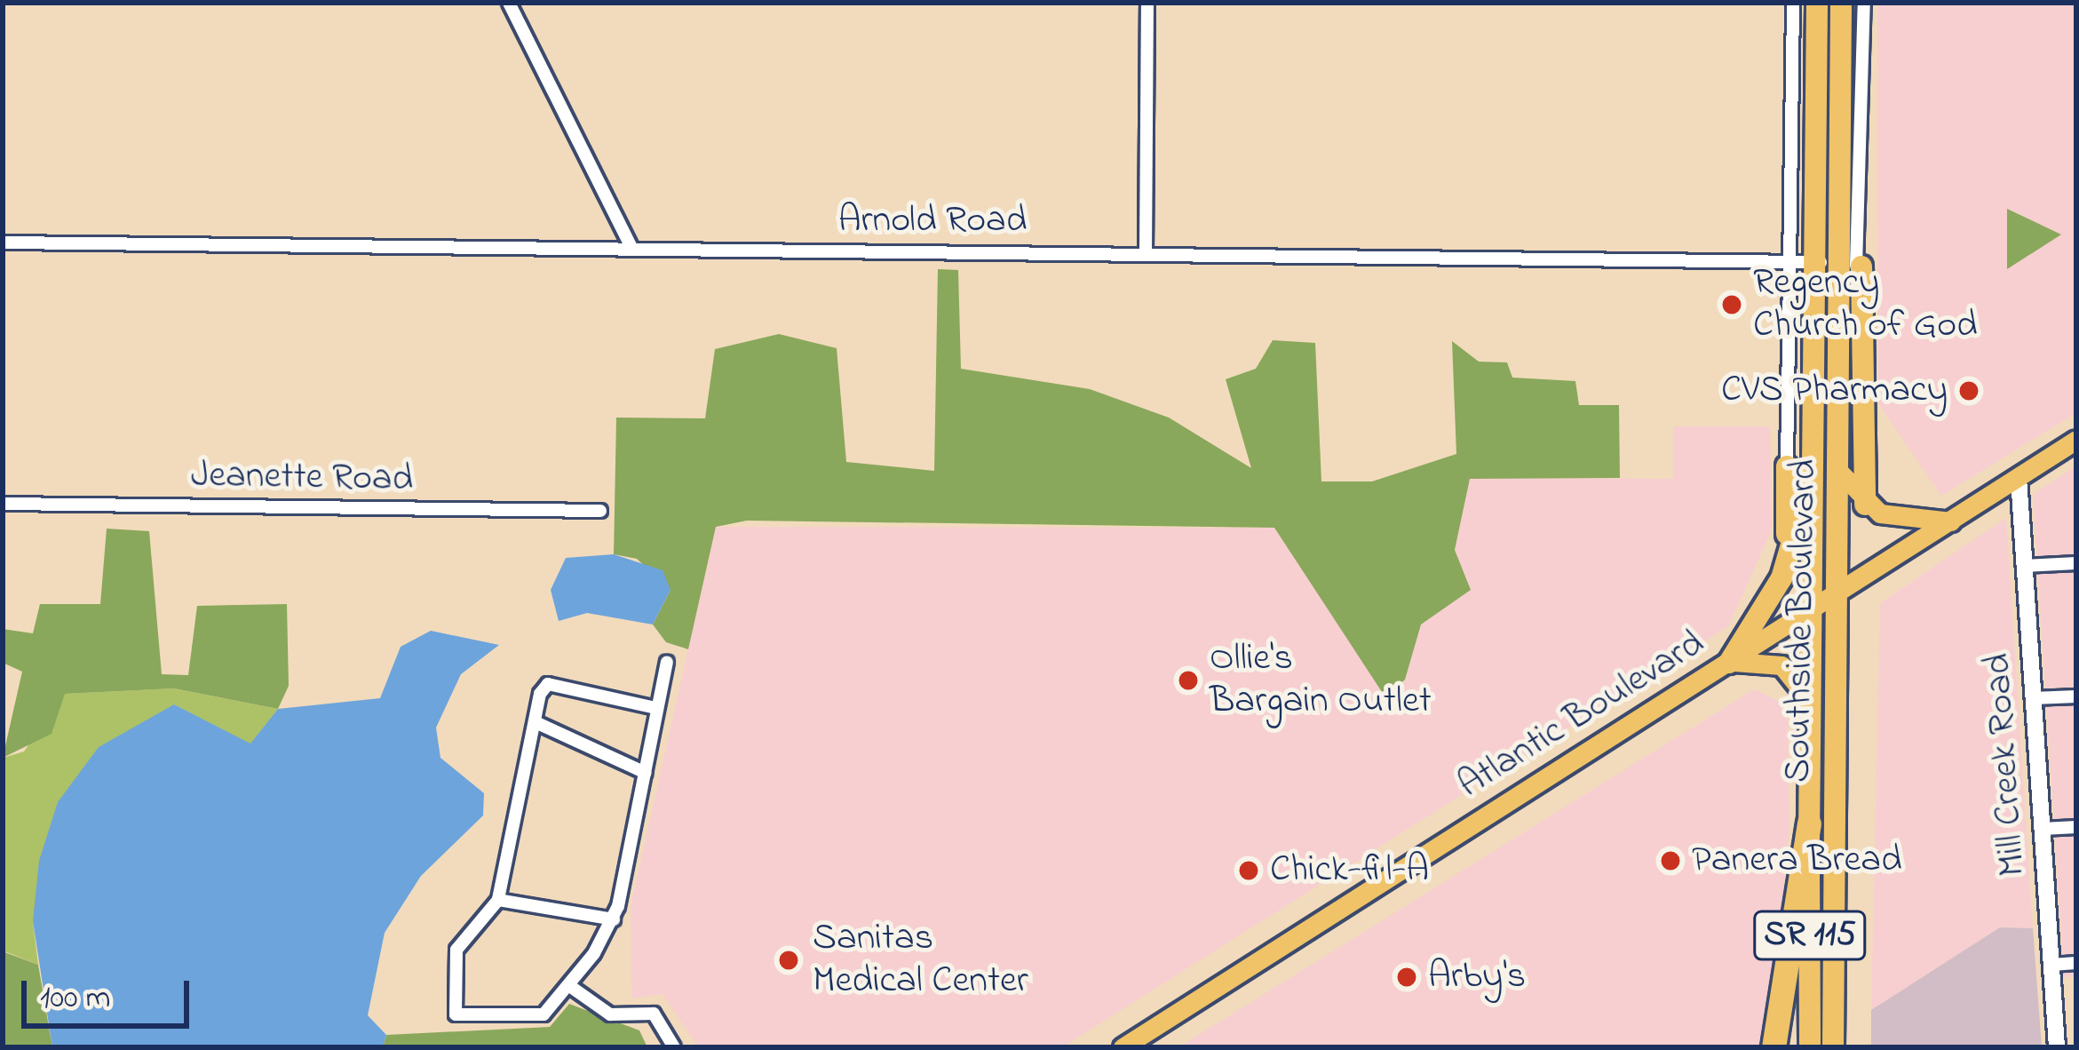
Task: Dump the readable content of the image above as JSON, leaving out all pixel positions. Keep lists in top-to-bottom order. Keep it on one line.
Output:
{"streets":{"highway":["Southside Boulevard","SR 115"],"main road":["Atlantic Boulevard"],"street":["Arnold Road","Jeanette Road","Mill Creek Road"]},"crossings":[["Arnold Road","Southside Boulevard"],["Southside Boulevard","Atlantic Boulevard"],["Atlantic Boulevard","Mill Creek Road"]],"places":["Regency Church of God","CVS Pharmacy","Ollie's Bargain Outlet","Panera Bread","Chick-fil-A","Sanitas Medical Center","Arby's"],"scale_bar":"100 m"}
